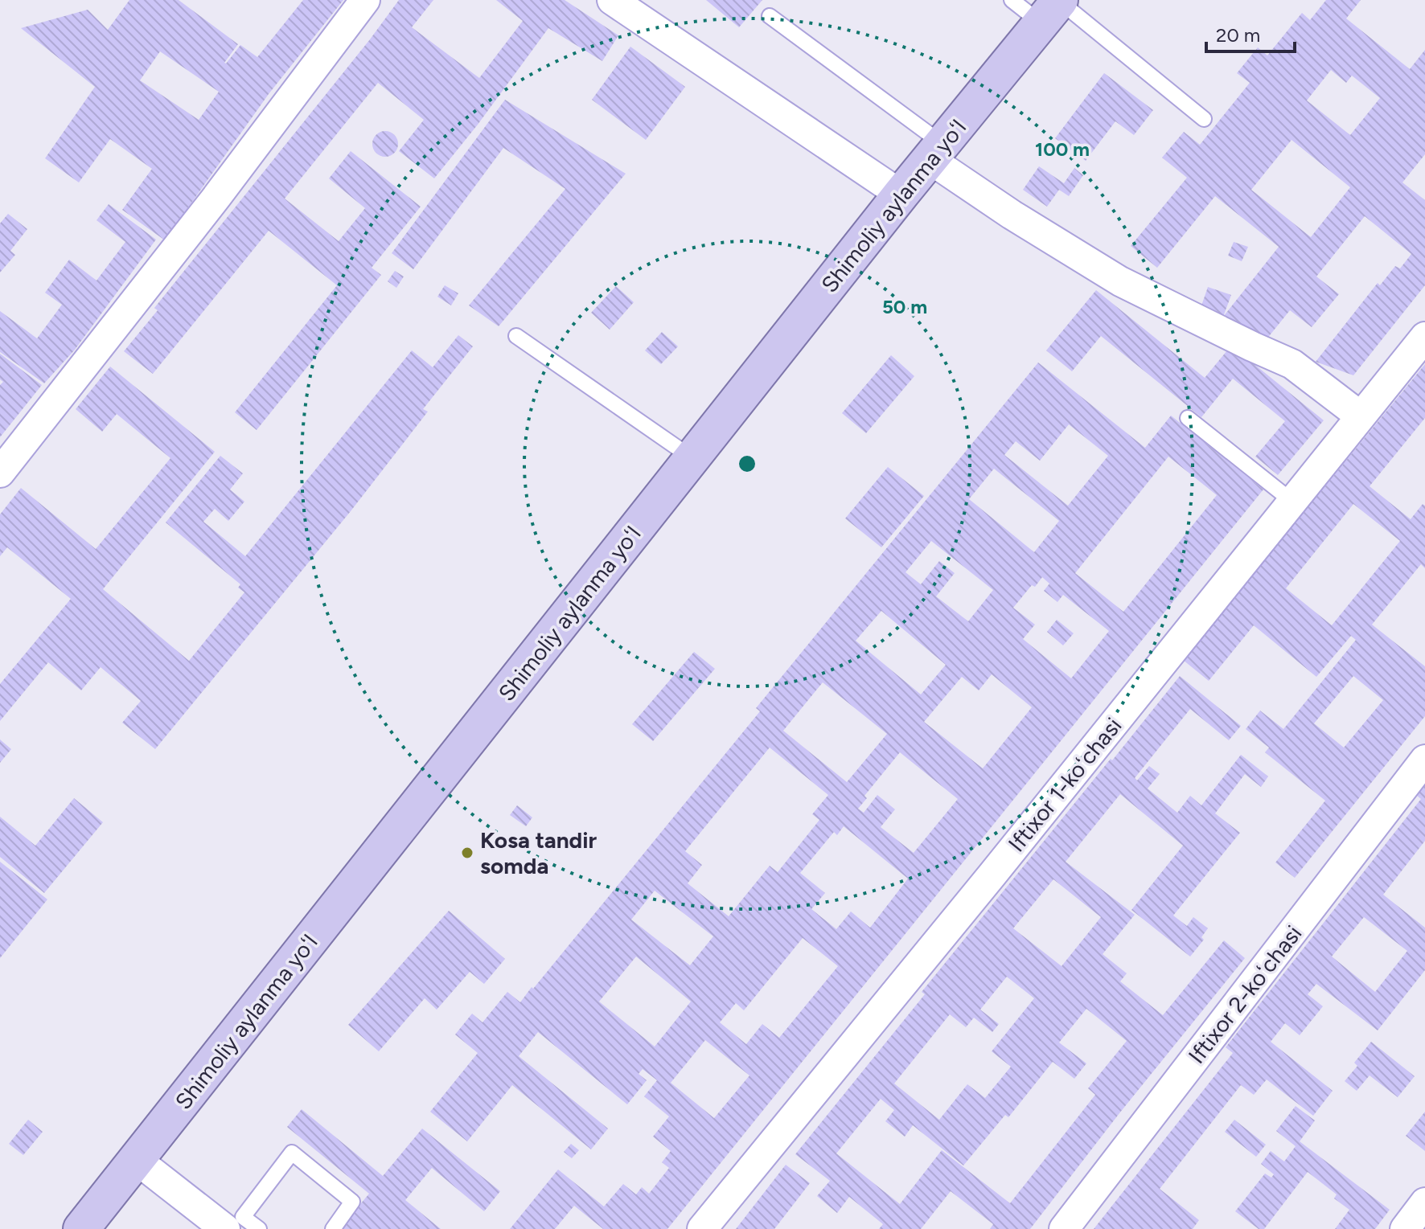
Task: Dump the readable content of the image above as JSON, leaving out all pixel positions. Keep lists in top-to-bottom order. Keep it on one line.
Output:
{"streets":{"main road":["Shimoliy aylanma yoʻl"],"street":["Iftixor 1-koʻchasi","Iftixor 2-koʻchasi"]},"places":["Kosa tandir somda"],"scale_bar":"20 m","rings":["100 m","50 m"]}
